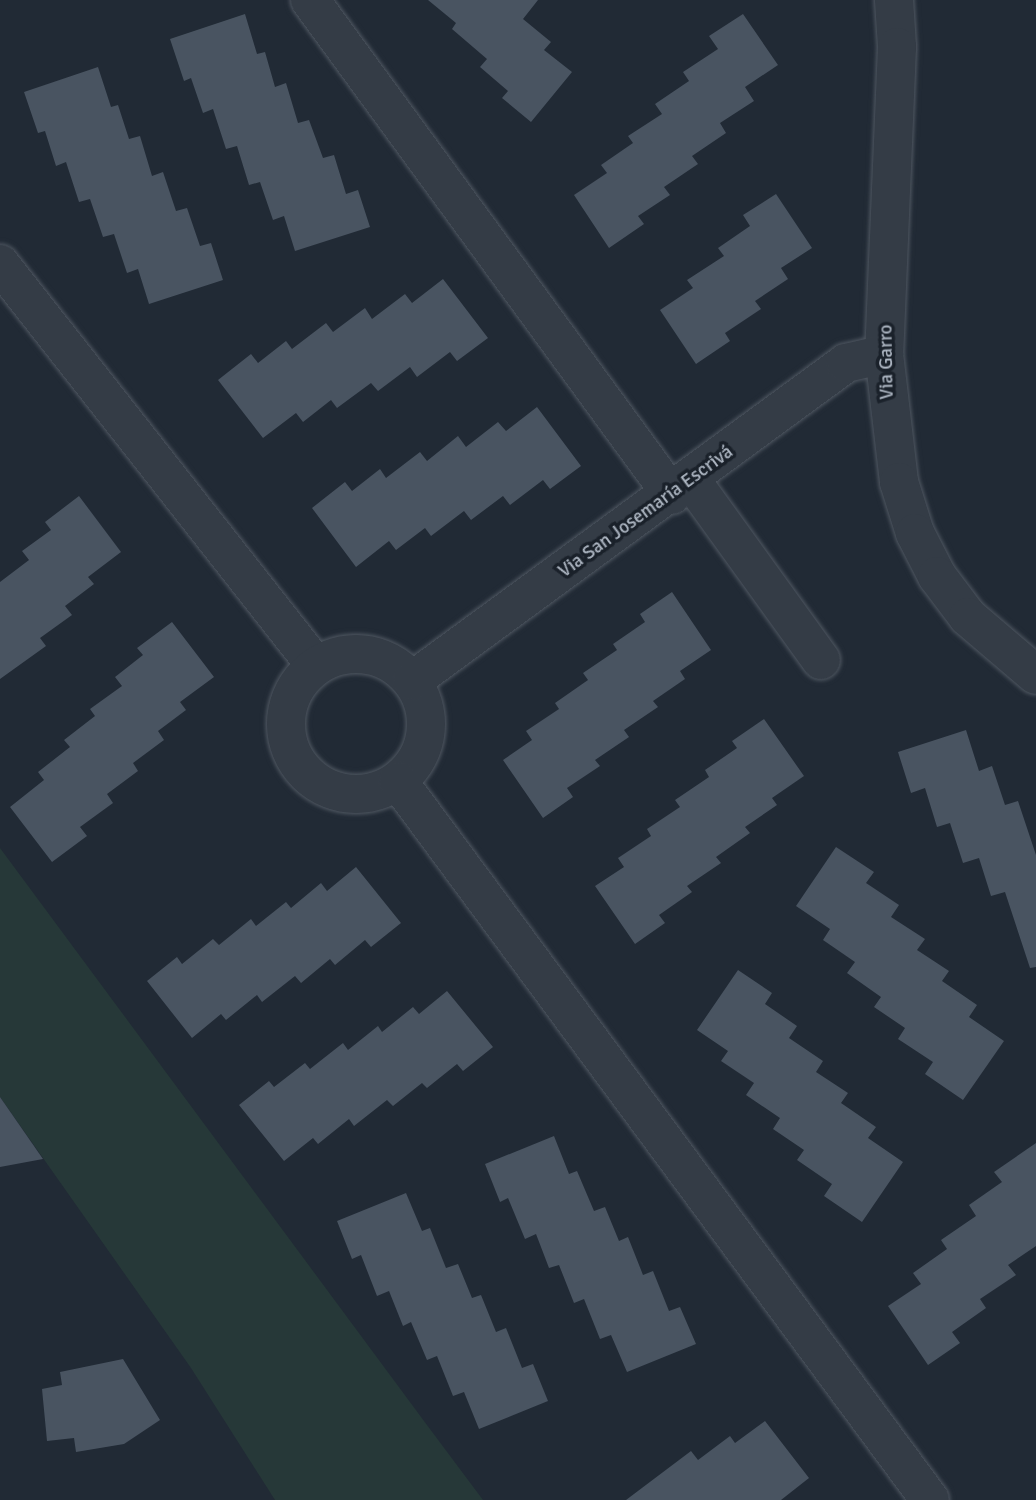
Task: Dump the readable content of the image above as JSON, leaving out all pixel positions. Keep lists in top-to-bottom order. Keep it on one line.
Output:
{"streets":{"street":["Via Garro","Via San Josemaría Escrivá"]},"crossings":[["Via Garro","Via San Josemaría Escrivá"]]}
